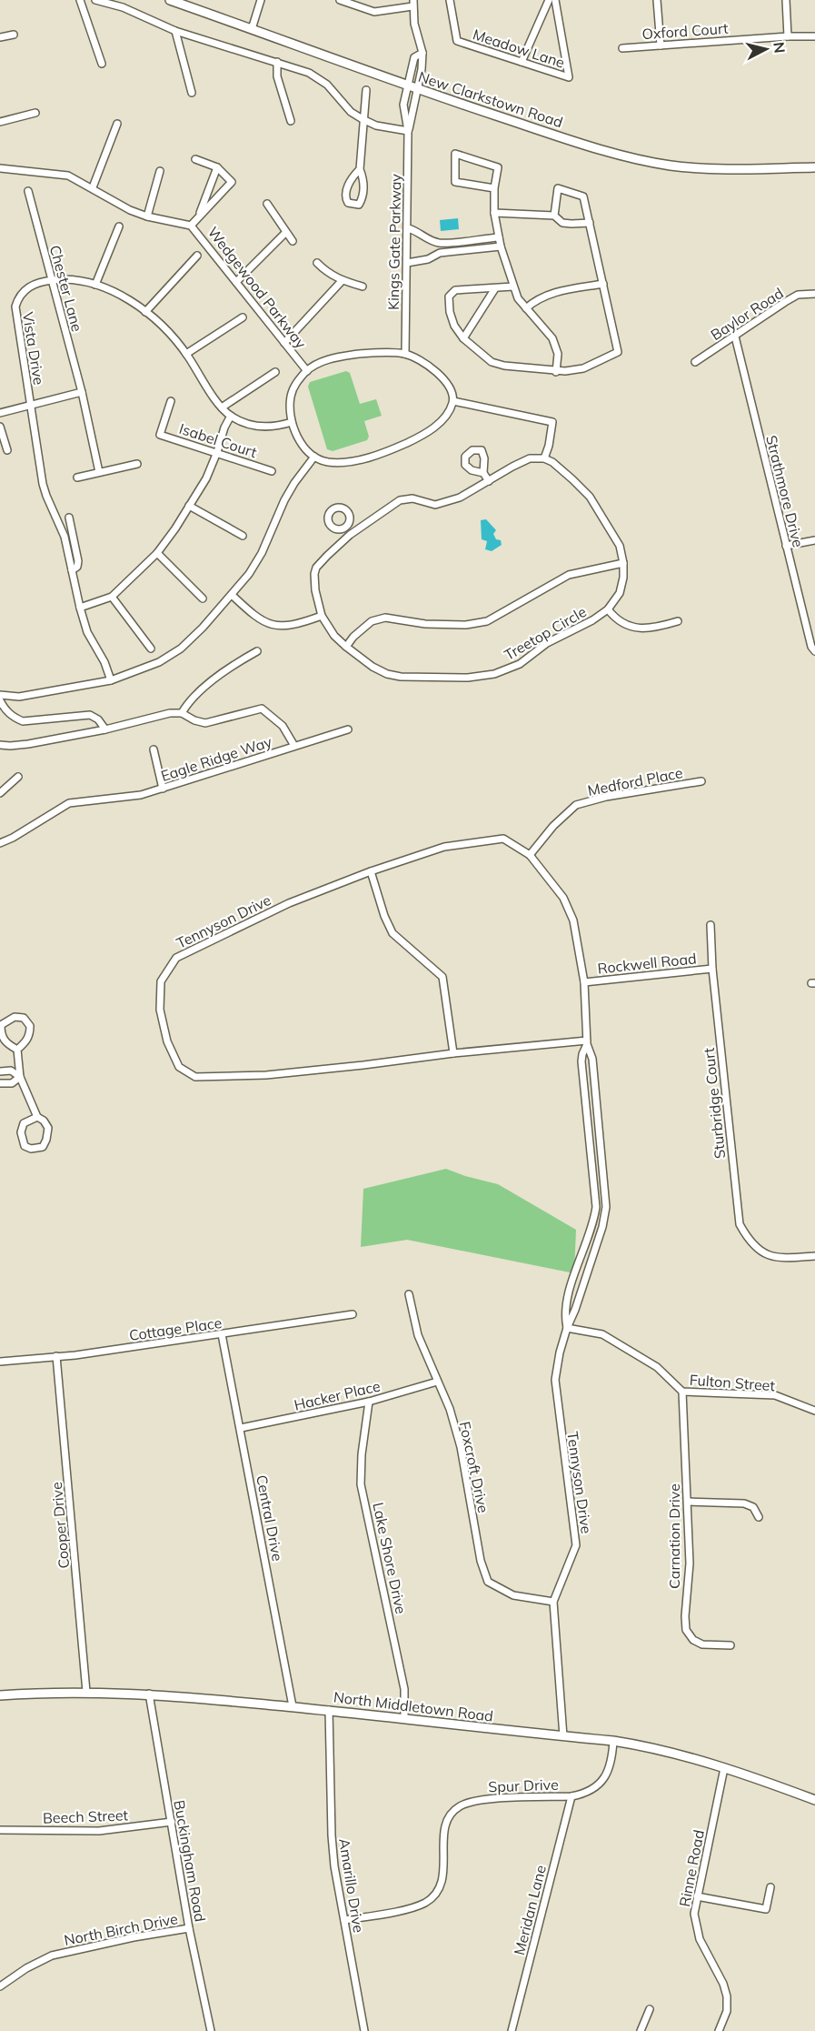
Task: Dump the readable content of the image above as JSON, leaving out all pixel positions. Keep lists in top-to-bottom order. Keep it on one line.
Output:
{"streets":{"street":["Oxford Court","Meadow Lane","New Clarkstown Road","Kings Gate Parkway","Wedgewood Parkway","Chester Lane","Baylor Road","Vista Drive","Isabel Court","Strathmore Drive","Treetop Circle","Eagle Ridge Way","Medford Place","Tennyson Drive","Rockwell Road","Sturbridge Court","Cottage Place","Fulton Street","Hacker Place","Foxcroft Drive","Central Drive","Cooper Drive","Carnation Drive","Lake Shore Drive","North Middletown Road","Spur Drive","Beech Street","Buckingham Road","Rinne Road","Amarillo Drive","Meridan Lane","North Birch Drive"]},"crossings":[["New Clarkstown Road","Kings Gate Parkway"],["Kings Gate Parkway","Wedgewood Parkway"],["Kings Gate Parkway","Vista Drive"],["Wedgewood Parkway","Vista Drive"],["Chester Lane","Vista Drive"],["Baylor Road","Strathmore Drive"],["Medford Place","Tennyson Drive"],["Tennyson Drive","Rockwell Road"],["Tennyson Drive","Fulton Street"],["Tennyson Drive","Foxcroft Drive"],["Tennyson Drive","North Middletown Road"],["Rockwell Road","Sturbridge Court"],["Cottage Place","Central Drive"],["Cottage Place","Cooper Drive"],["Fulton Street","Carnation Drive"],["Hacker Place","Foxcroft Drive"],["Hacker Place","Central Drive"],["Hacker Place","Lake Shore Drive"],["Central Drive","North Middletown Road"],["Cooper Drive","North Middletown Road"],["Lake Shore Drive","North Middletown Road"],["North Middletown Road","Spur Drive"],["North Middletown Road","Buckingham Road"],["North Middletown Road","Rinne Road"],["North Middletown Road","Amarillo Drive"],["Spur Drive","Amarillo Drive"],["Spur Drive","Meridan Lane"],["Beech Street","Buckingham Road"],["Buckingham Road","North Birch Drive"]],"north":"right"}
